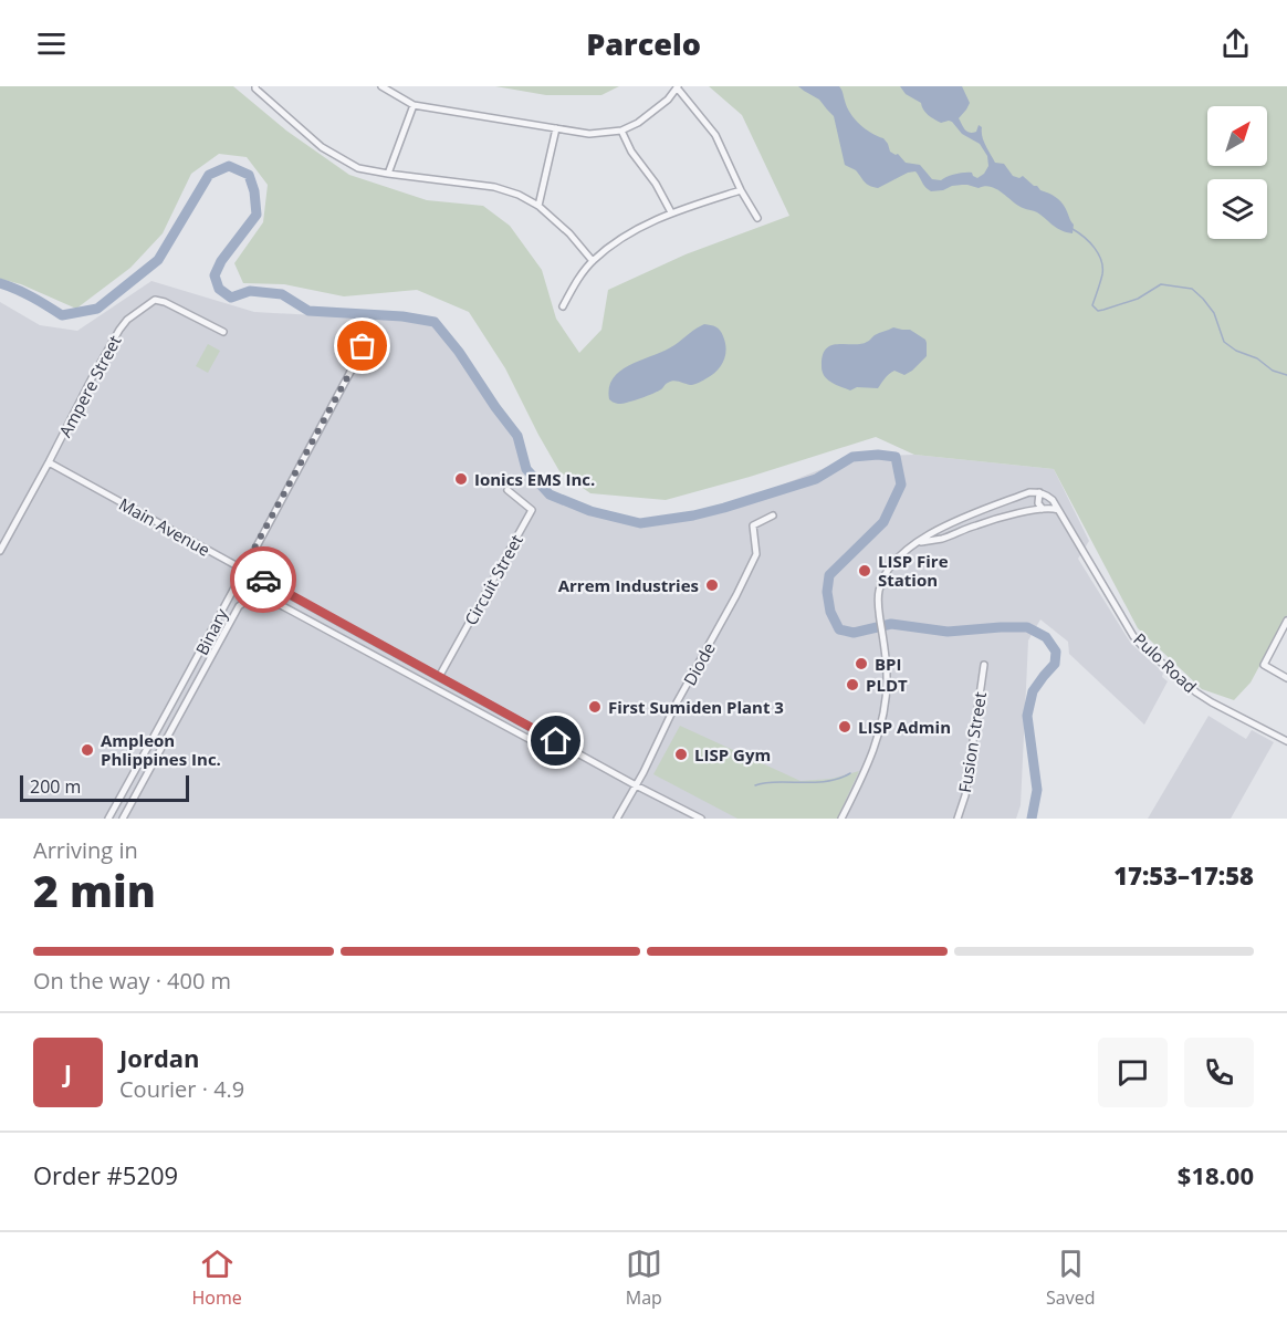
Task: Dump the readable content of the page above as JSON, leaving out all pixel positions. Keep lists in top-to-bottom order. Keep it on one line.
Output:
{"streets":{"street":["Ampere Street","Main Avenue","Circuit Street","Binary","Pulo Road","Diode","Fusion Street"]},"crossings":[["Ampere Street","Main Avenue"],["Main Avenue","Circuit Street"],["Main Avenue","Binary"],["Main Avenue","Diode"]],"places":["Ionics EMS Inc.","LISP Fire Station","Arrem Industries","BPI","PLDT","First Sumiden Plant 3","LISP Admin","Ampleon Phlippines Inc.","LISP Gym"],"scale_bar":"200 m","north":"top right","page":{"header":"Parcelo","scale":"200 m","heading":["2 min","Arriving in","17:53–17:58"],"panel":["Jordan","Courier · 4.9","Order #5209","$18.00"],"bar":"On the way · 400 m","round":"J","tabs":["Home","Map","Saved"]}}
